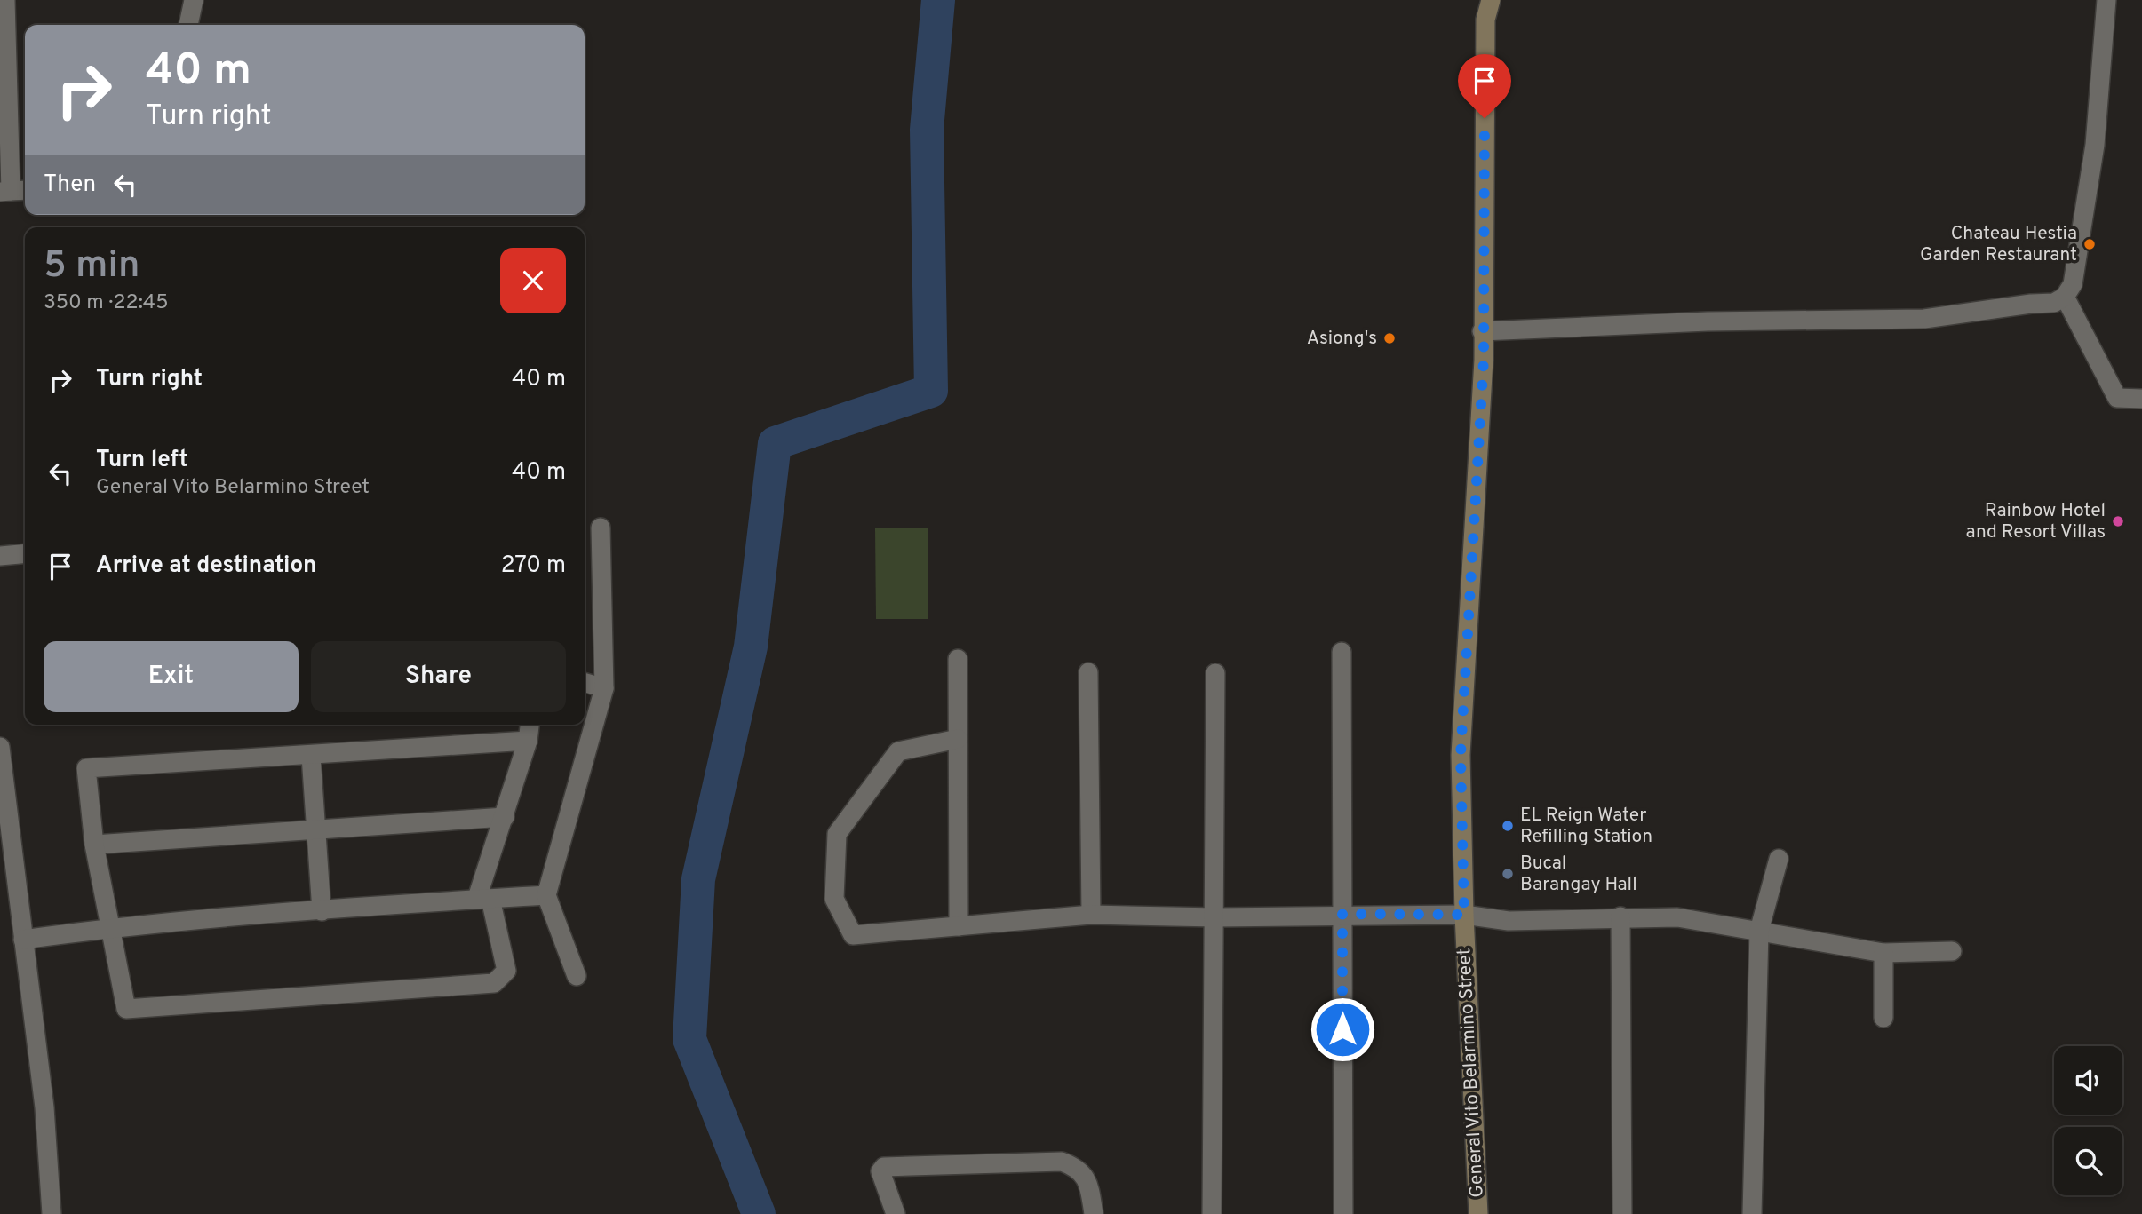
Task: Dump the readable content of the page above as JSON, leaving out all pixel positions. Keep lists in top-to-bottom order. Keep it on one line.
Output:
{"streets":{"street":["General Vito Belarmino Street"]},"places":["Chateau Hestia Garden Restaurant","Asiong's","Rainbow Hotel and Resort Villas","EL Reign Water Refilling Station","Bucal Barangay Hall"],"page":{"turn":["40 m","Turn right"],"then":"Then","heading":["5 min","350 m · 22:45"],"list":[{"name":"Turn right","value":"40 m"},{"name":"Turn left","note":"General Vito Belarmino Street","value":"40 m"},{"name":"Arrive at destination","value":"270 m"}],"buttons":["Exit","Share"]}}
